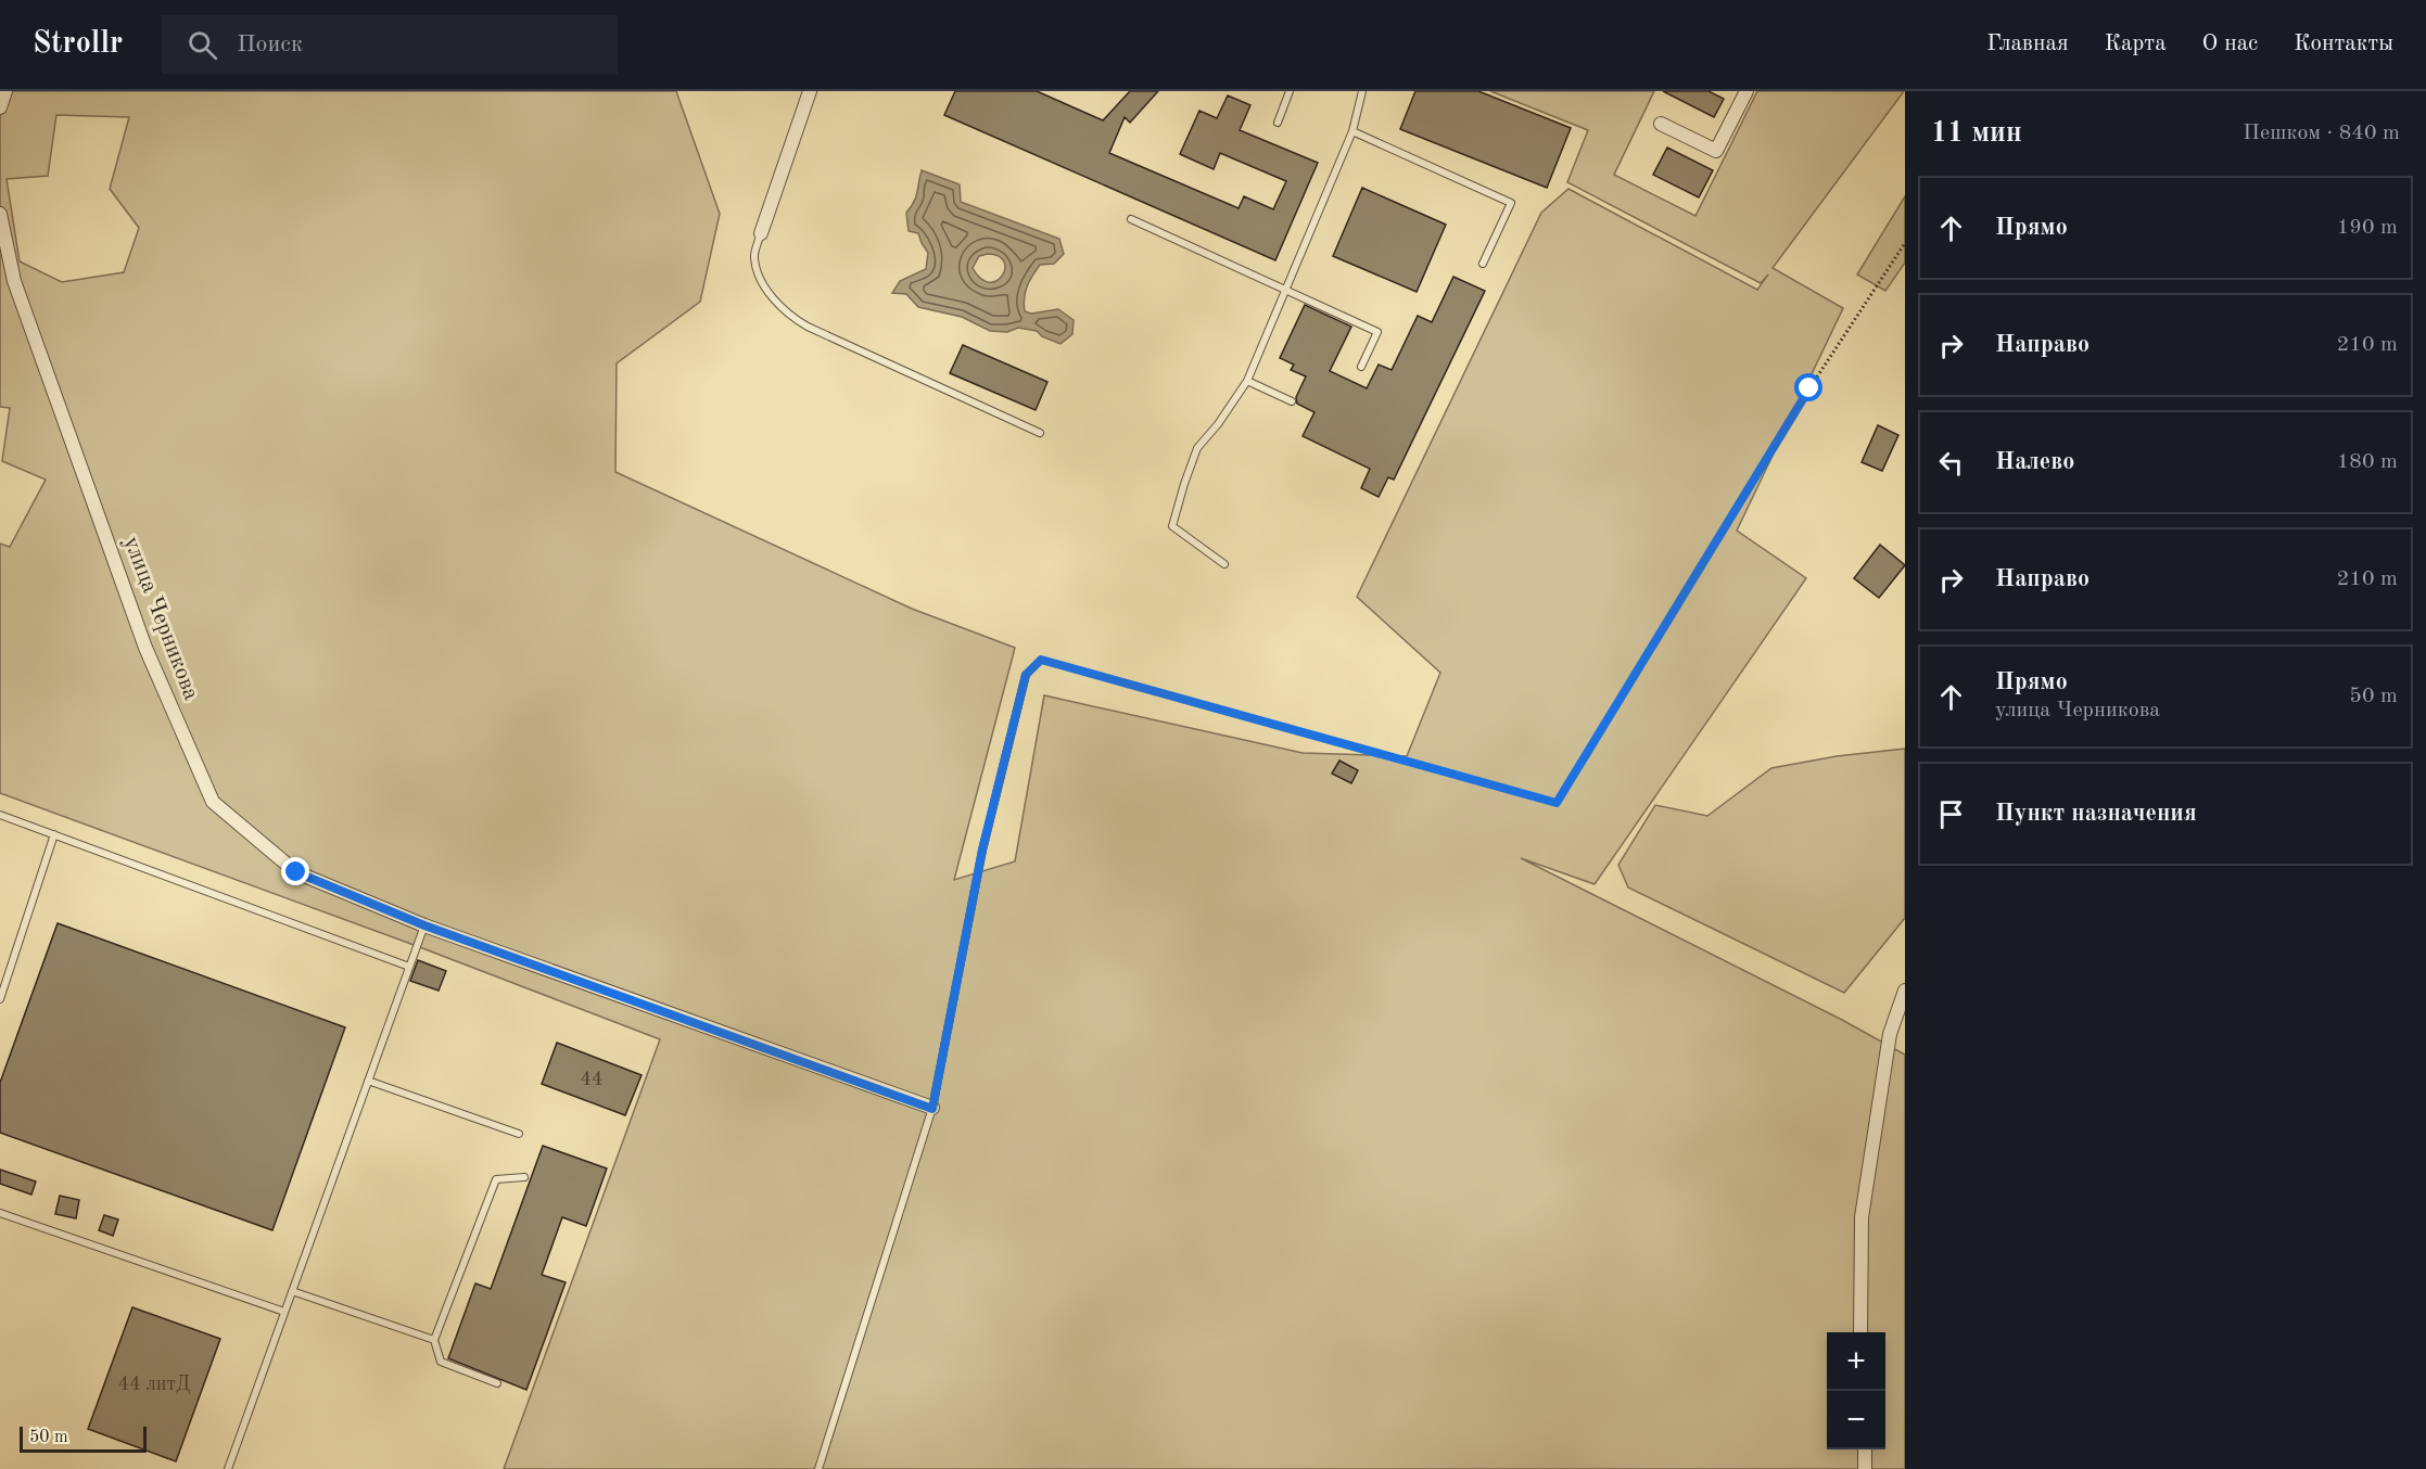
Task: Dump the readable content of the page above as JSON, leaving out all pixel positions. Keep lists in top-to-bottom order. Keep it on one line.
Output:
{"streets":{"street":["улица Черникова"]},"house_numbers":["44","44 литД"],"scale_bar":"50 m","page":{"header":"Strollr","search":"Поиск","nav":["Главная","Карта","О нас","Контакты"],"heading":["11 мин","Пешком · 840 m"],"list":[["Прямо","190 m"],["Направо","210 m"],["Налево","180 m"],["Направо","210 m"],["Прямо","улица Черникова","50 m"],"Пункт назначения"],"map_buttons":["+","−"],"scale":"50 m"}}
